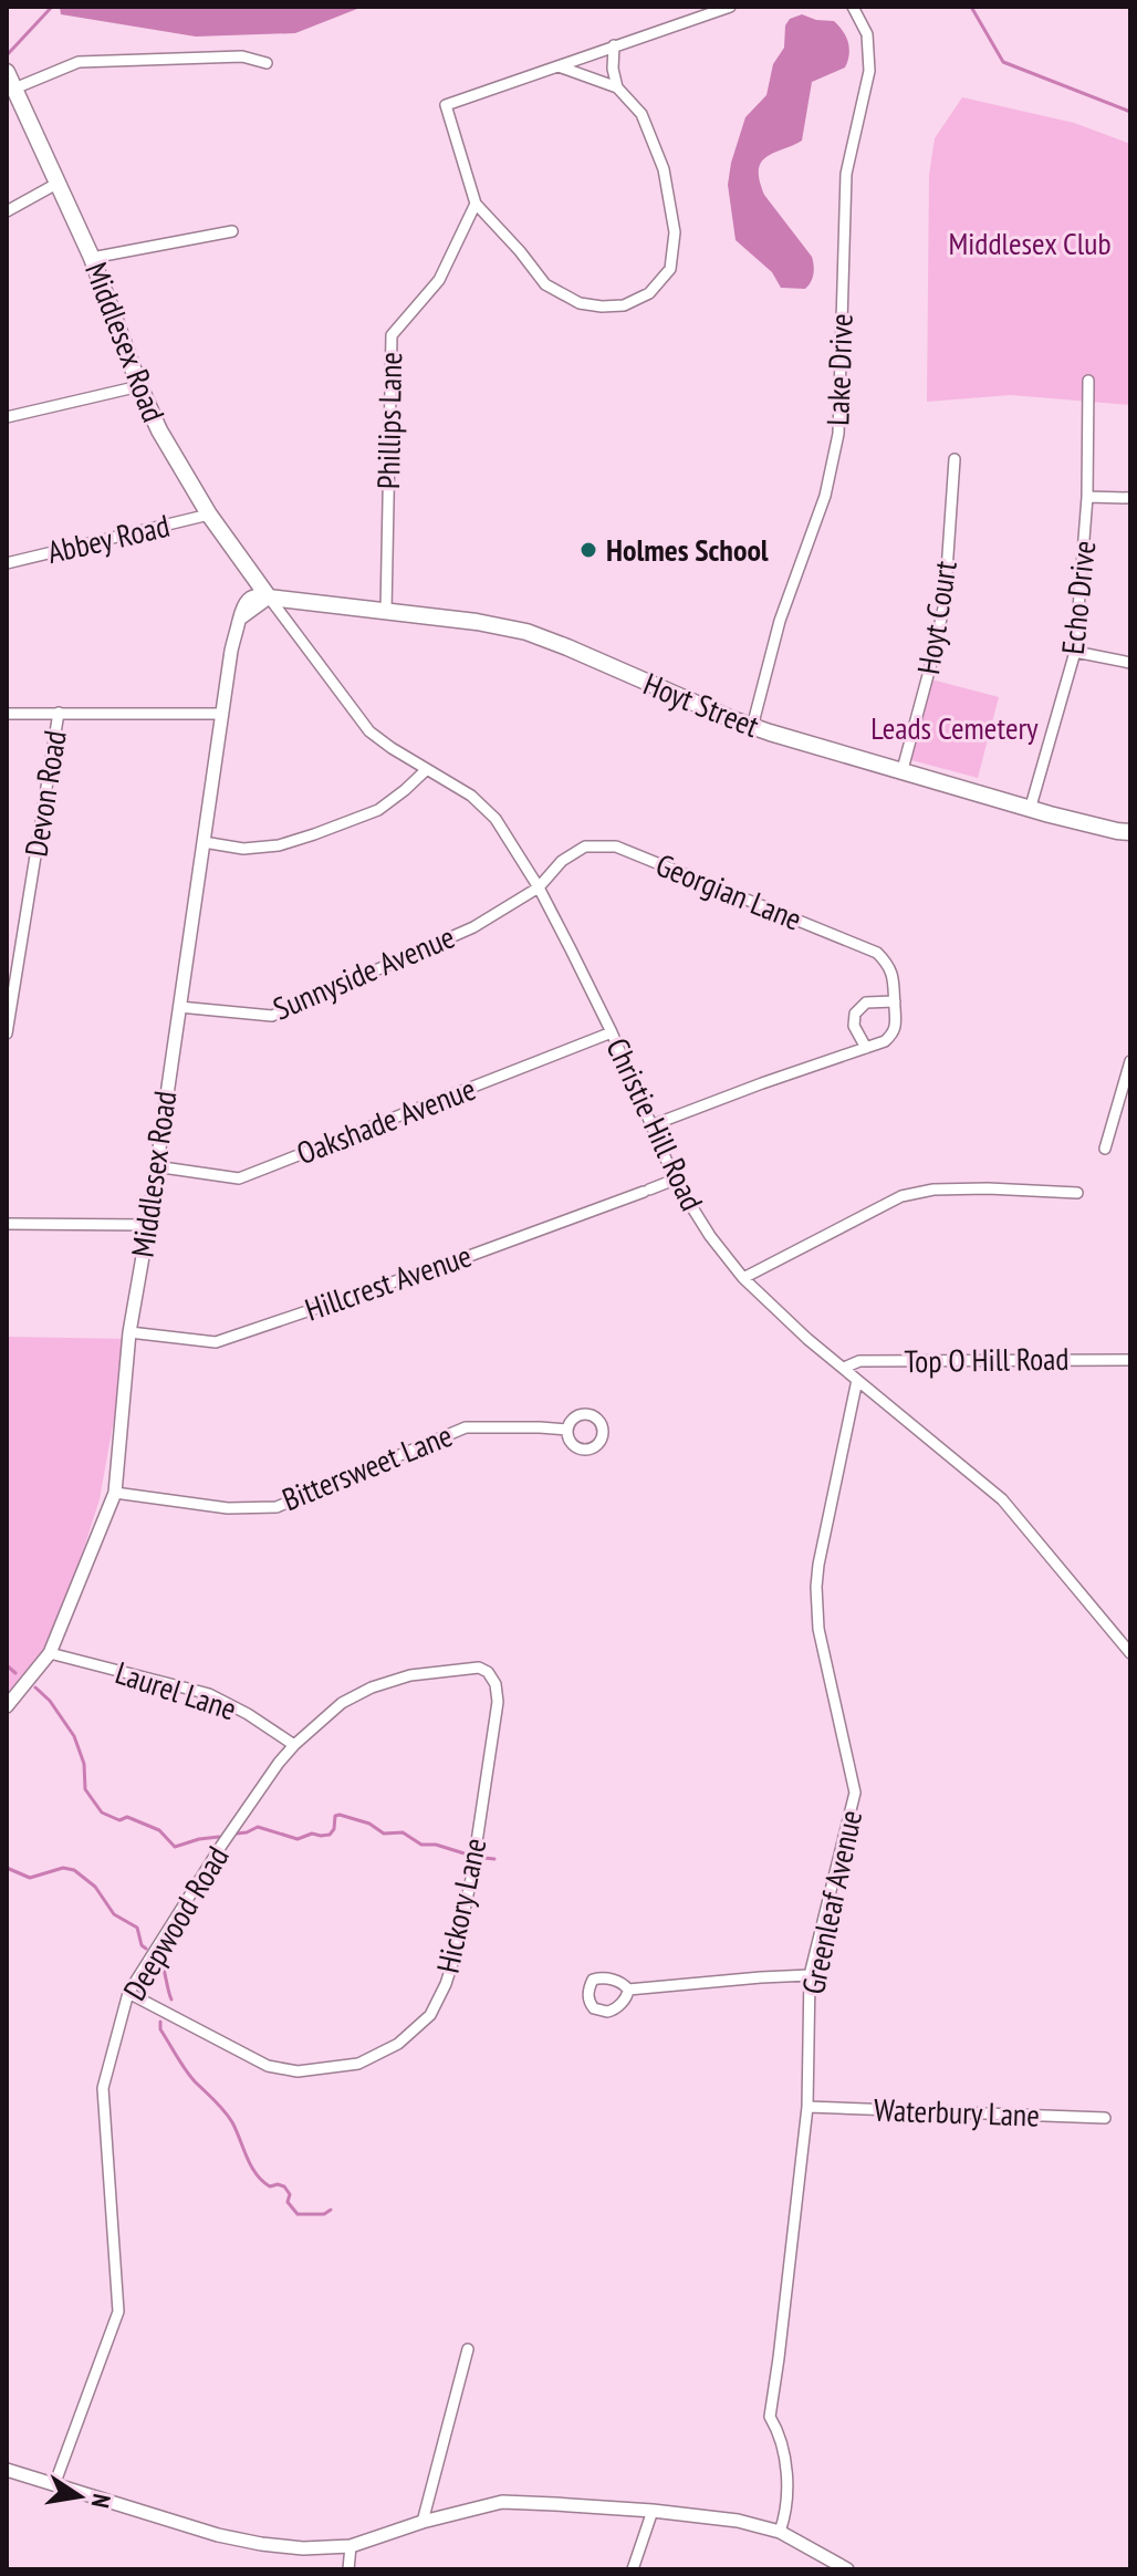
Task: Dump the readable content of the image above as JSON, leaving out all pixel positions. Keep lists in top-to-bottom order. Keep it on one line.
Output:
{"streets":{"main road":["Middlesex Road","Hoyt Street"],"street":["Lake Drive","Phillips Lane","Abbey Road","Echo Drive","Hoyt Court","Devon Road","Georgian Lane","Sunnyside Avenue","Oakshade Avenue","Christie Hill Road","Hillcrest Avenue","Top O Hill Road","Bittersweet Lane","Laurel Lane","Greenleaf Avenue","Hickory Lane","Deepwood Road","Waterbury Lane"]},"crossings":[["Middlesex Road","Abbey Road"],["Middlesex Road","Hoyt Street"],["Middlesex Road","Sunnyside Avenue"],["Middlesex Road","Oakshade Avenue"],["Middlesex Road","Christie Hill Road"],["Middlesex Road","Hillcrest Avenue"],["Middlesex Road","Bittersweet Lane"],["Middlesex Road","Laurel Lane"],["Lake Drive","Hoyt Street"],["Phillips Lane","Hoyt Street"],["Echo Drive","Hoyt Street"],["Hoyt Court","Hoyt Street"],["Hoyt Street","Christie Hill Road"],["Georgian Lane","Sunnyside Avenue"],["Georgian Lane","Christie Hill Road"],["Sunnyside Avenue","Christie Hill Road"],["Oakshade Avenue","Christie Hill Road"],["Christie Hill Road","Hillcrest Avenue"],["Christie Hill Road","Top O Hill Road"],["Christie Hill Road","Greenleaf Avenue"],["Laurel Lane","Deepwood Road"],["Greenleaf Avenue","Waterbury Lane"],["Hickory Lane","Deepwood Road"]],"parks":["Middlesex Club","Leads Cemetery"],"places":["Holmes School"],"north":"right"}
